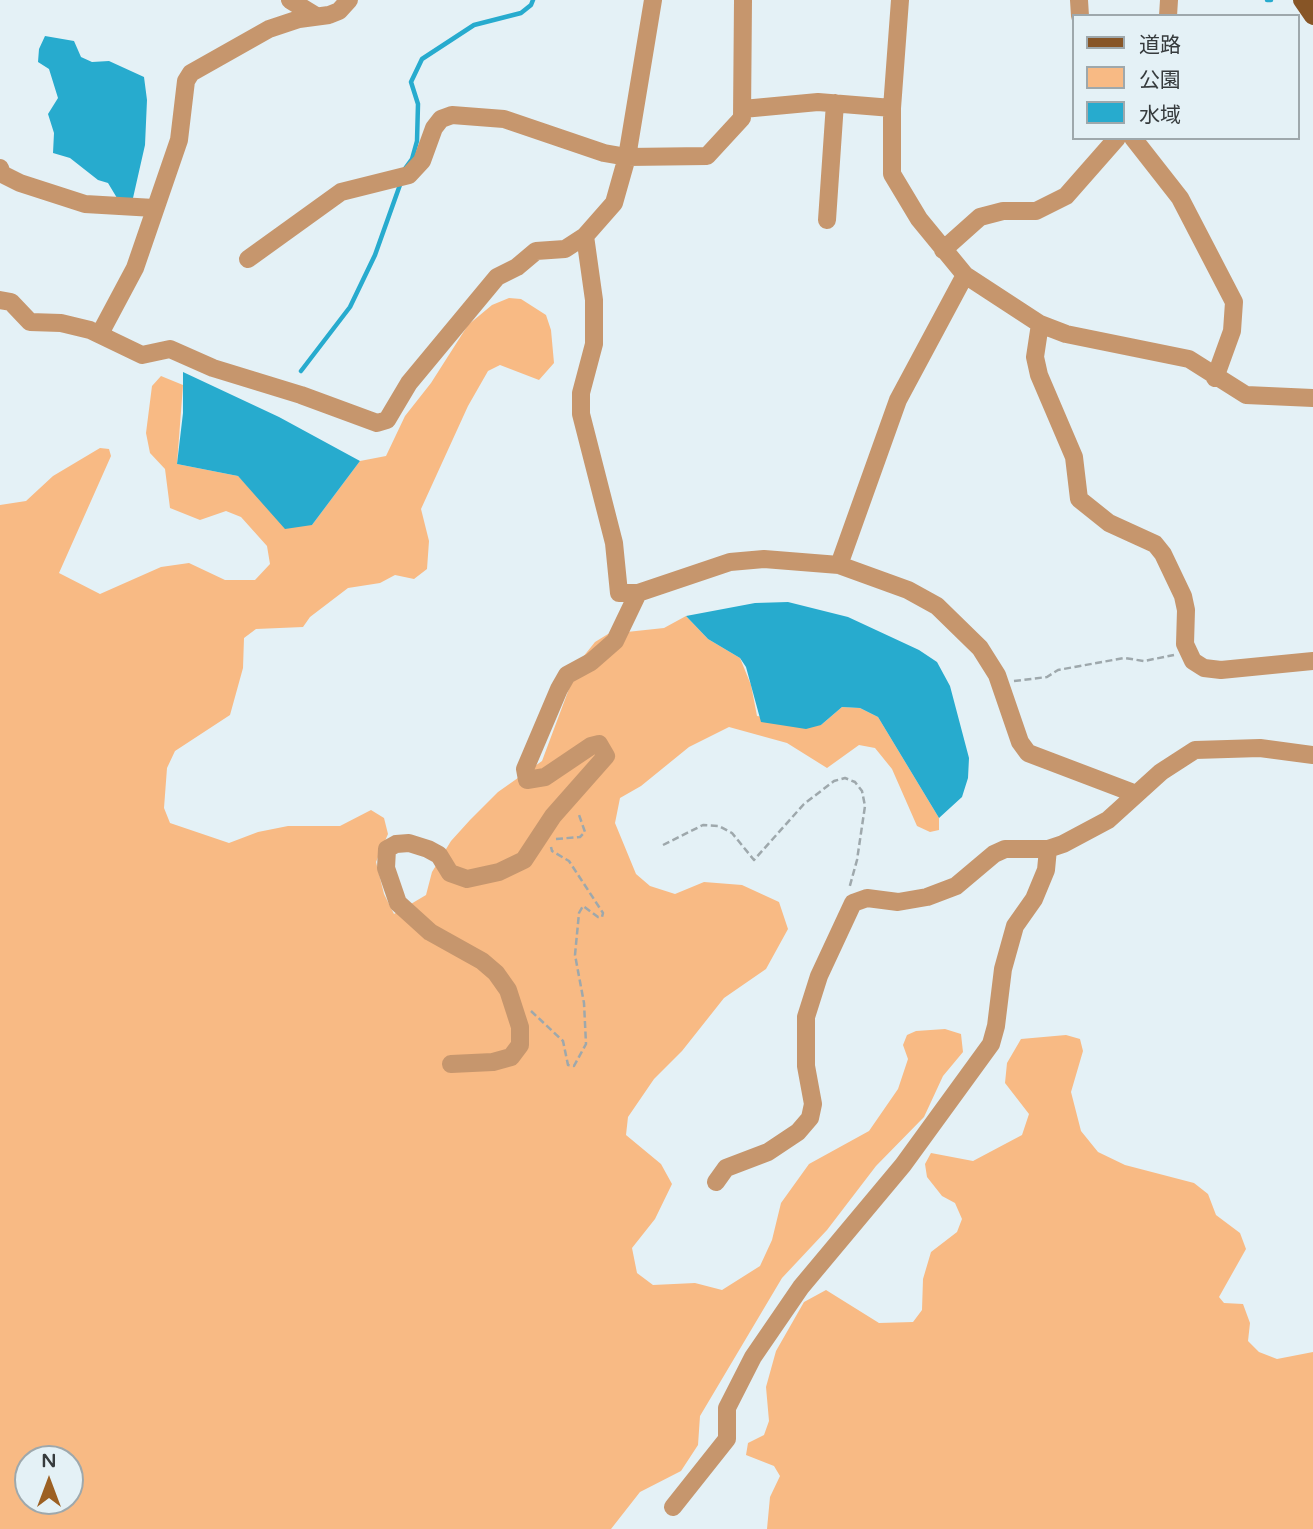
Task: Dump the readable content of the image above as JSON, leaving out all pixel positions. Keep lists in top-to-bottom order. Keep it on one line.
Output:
{"legend":["道路","公園","水域"],"north":"top"}
